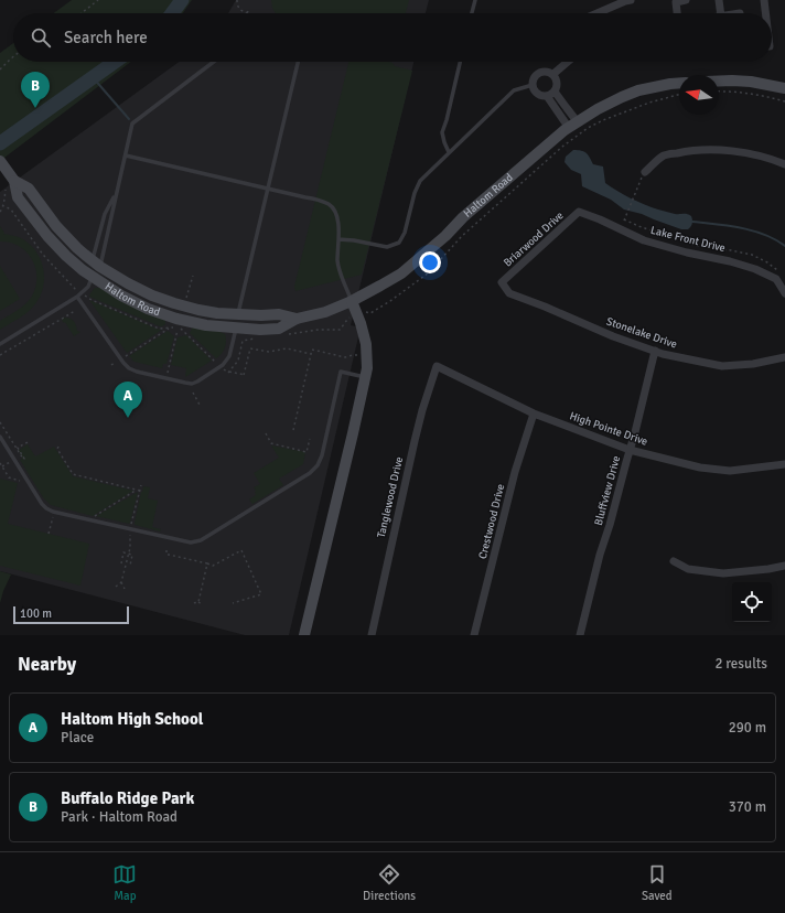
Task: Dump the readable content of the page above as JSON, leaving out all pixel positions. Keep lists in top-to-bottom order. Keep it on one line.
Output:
{"streets":{"main road":["Haltom Road"],"street":["Briarwood Drive","Lake Front Drive","Stonelake Drive","High Pointe Drive","Bluffview Drive","Tanglewood Drive","Crestwood Drive"]},"crossings":[["Briarwood Drive","Lake Front Drive"],["Briarwood Drive","Stonelake Drive"],["Stonelake Drive","Bluffview Drive"],["High Pointe Drive","Bluffview Drive"],["High Pointe Drive","Tanglewood Drive"],["High Pointe Drive","Crestwood Drive"]],"scale_bar":"100 m","north":"left","page":{"search":"Search here","pins":["B","A"],"scale":"100 m","heading":["Nearby","2 results"],"list":[{"mark":"A","name":"Haltom High School","note":"Place","value":"290 m"},{"mark":"B","name":"Buffalo Ridge Park","note":"Park · Haltom Road","value":"370 m"}],"nav":["Map","Directions","Saved"]}}
